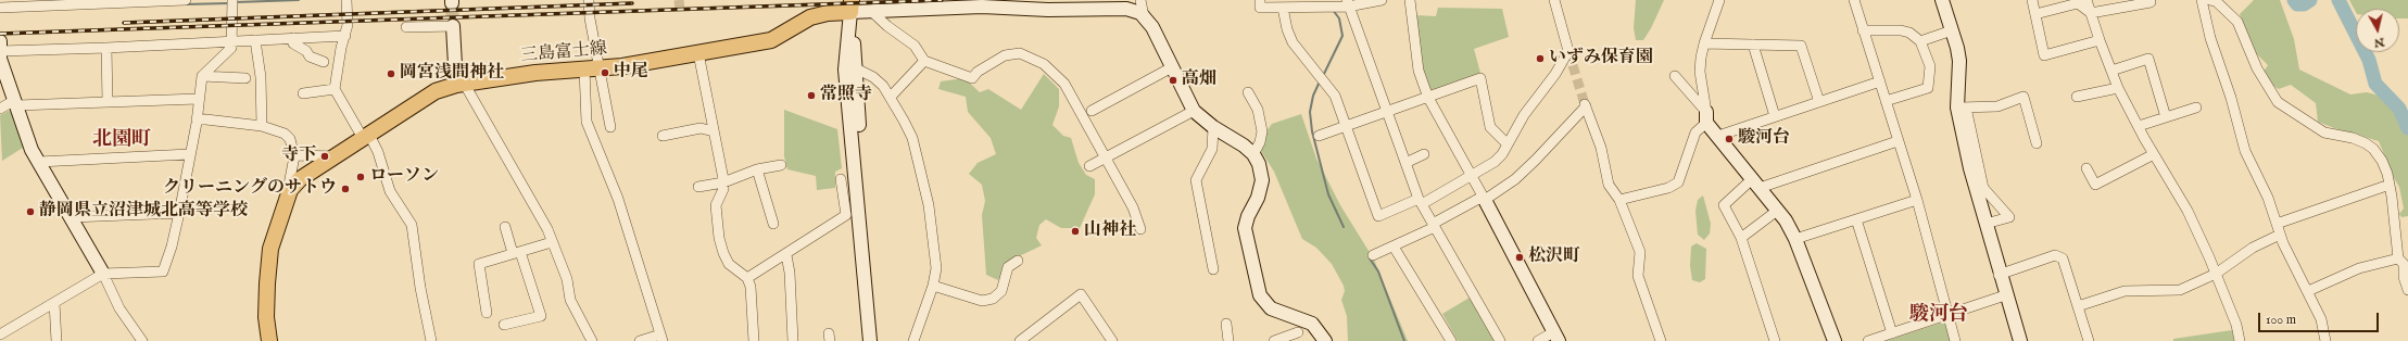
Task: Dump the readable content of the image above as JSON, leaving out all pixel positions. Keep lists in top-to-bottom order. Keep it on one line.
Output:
{"streets":{"main road":["三島富士線"]},"districts":["北園町","駿河台"],"places":["いずみ保育園","中尾","岡宮浅間神社","高畑","常照寺","駿河台","寺下","ローソン","クリーニングのサトウ","静岡県立沼津城北高等学校","山神社","松沢町"],"scale_bar":"100 m","north":"bottom"}
